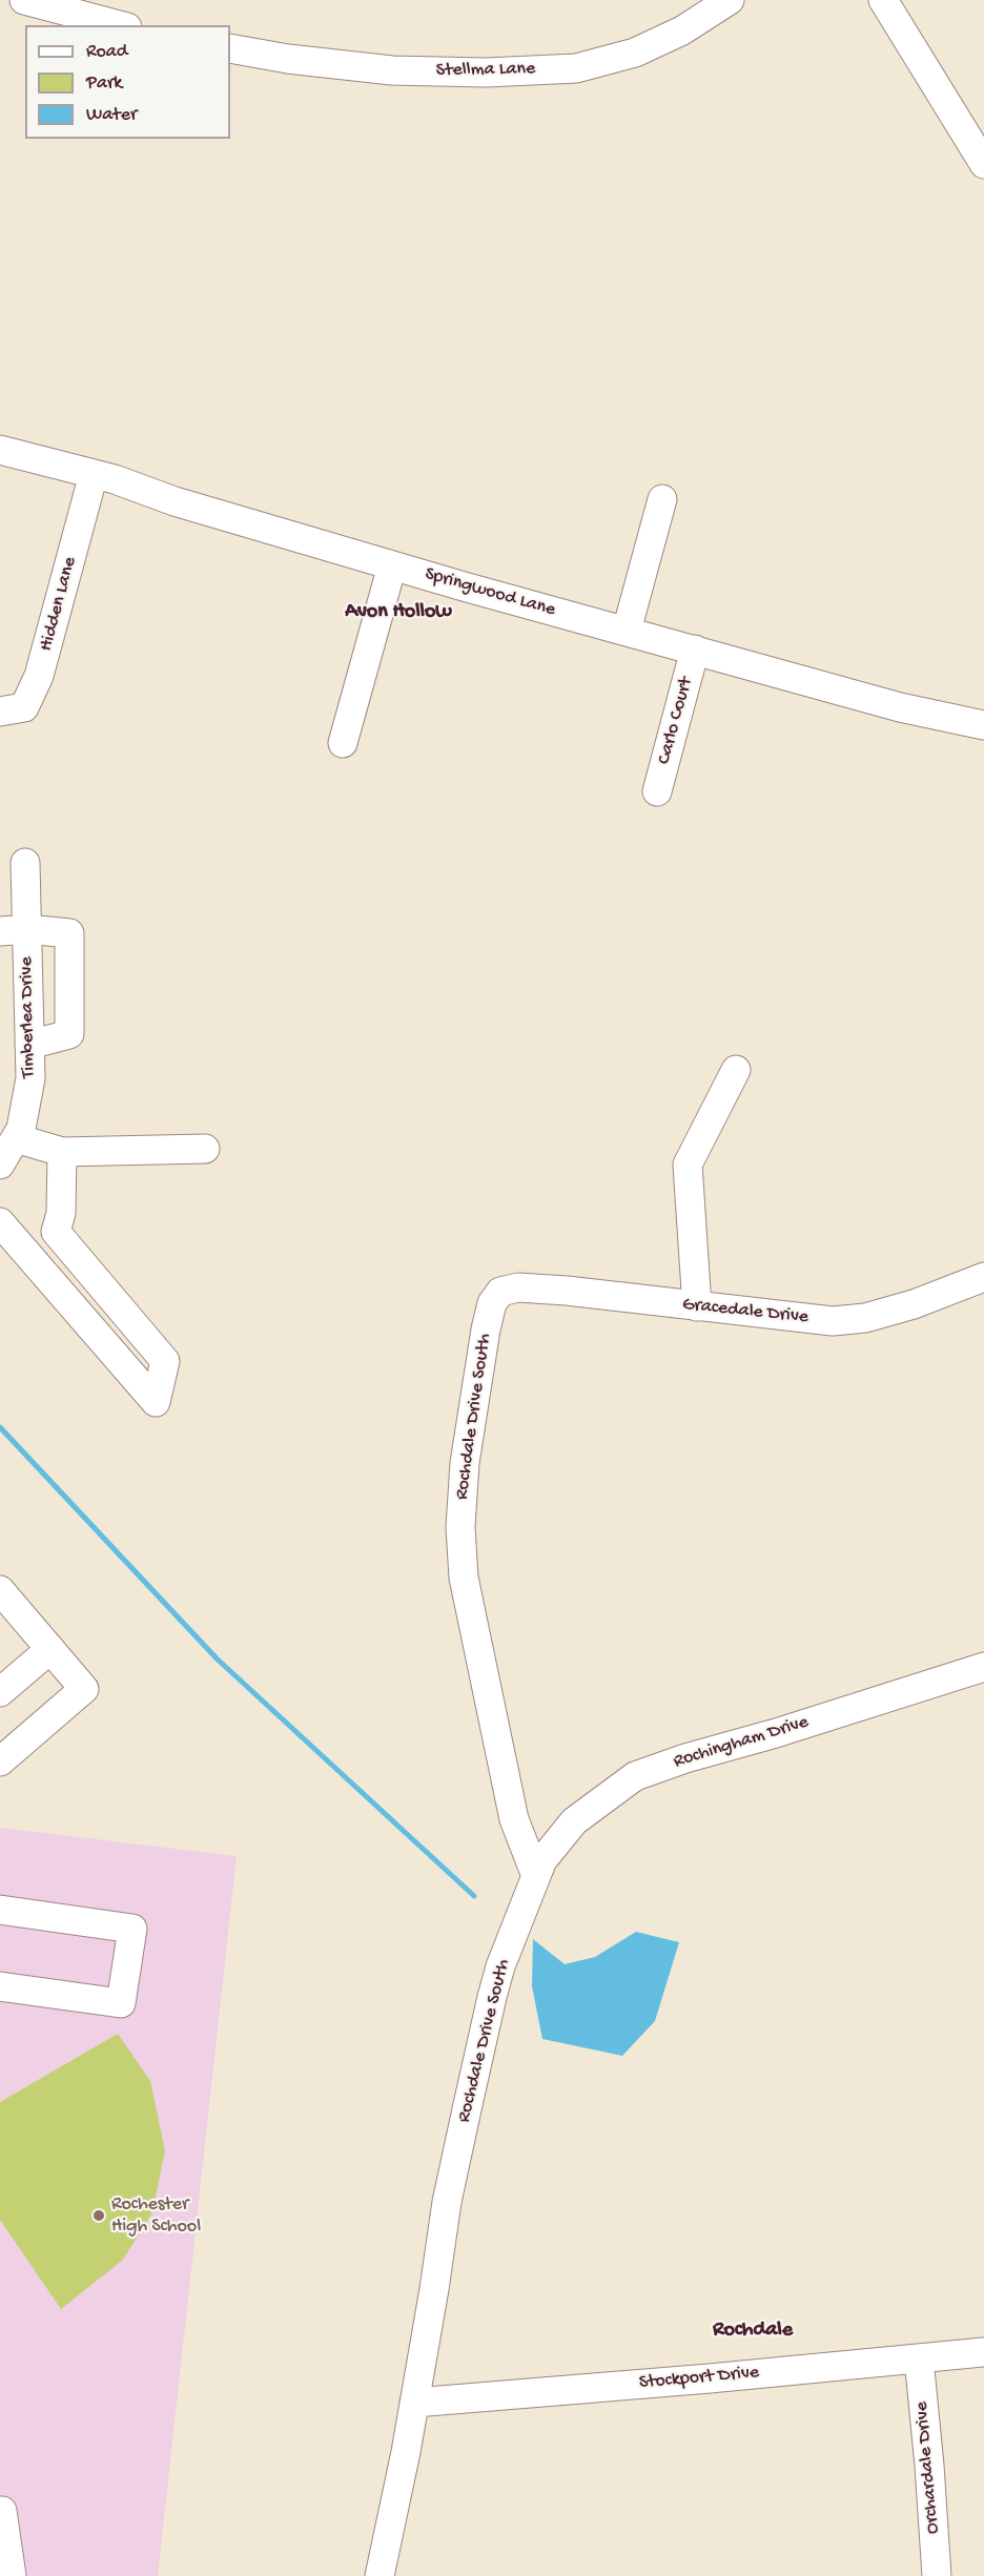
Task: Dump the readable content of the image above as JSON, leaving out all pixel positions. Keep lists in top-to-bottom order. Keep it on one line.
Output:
{"streets":{"street":["Stellma Lane","Springwood Lane","Hidden Lane","Carlo Court","Timberlea Drive","Gracedale Drive","Rochdale Drive South","Rochingham Drive","Stockport Drive","Orchardale Drive"]},"crossings":[["Springwood Lane","Hidden Lane"],["Springwood Lane","Carlo Court"],["Gracedale Drive","Rochdale Drive South"],["Rochdale Drive South","Rochingham Drive"],["Rochdale Drive South","Stockport Drive"],["Stockport Drive","Orchardale Drive"]],"districts":["Avon Hollow","Rochdale"],"places":["Rochester High School"],"legend":["Road","Park","Water"]}
